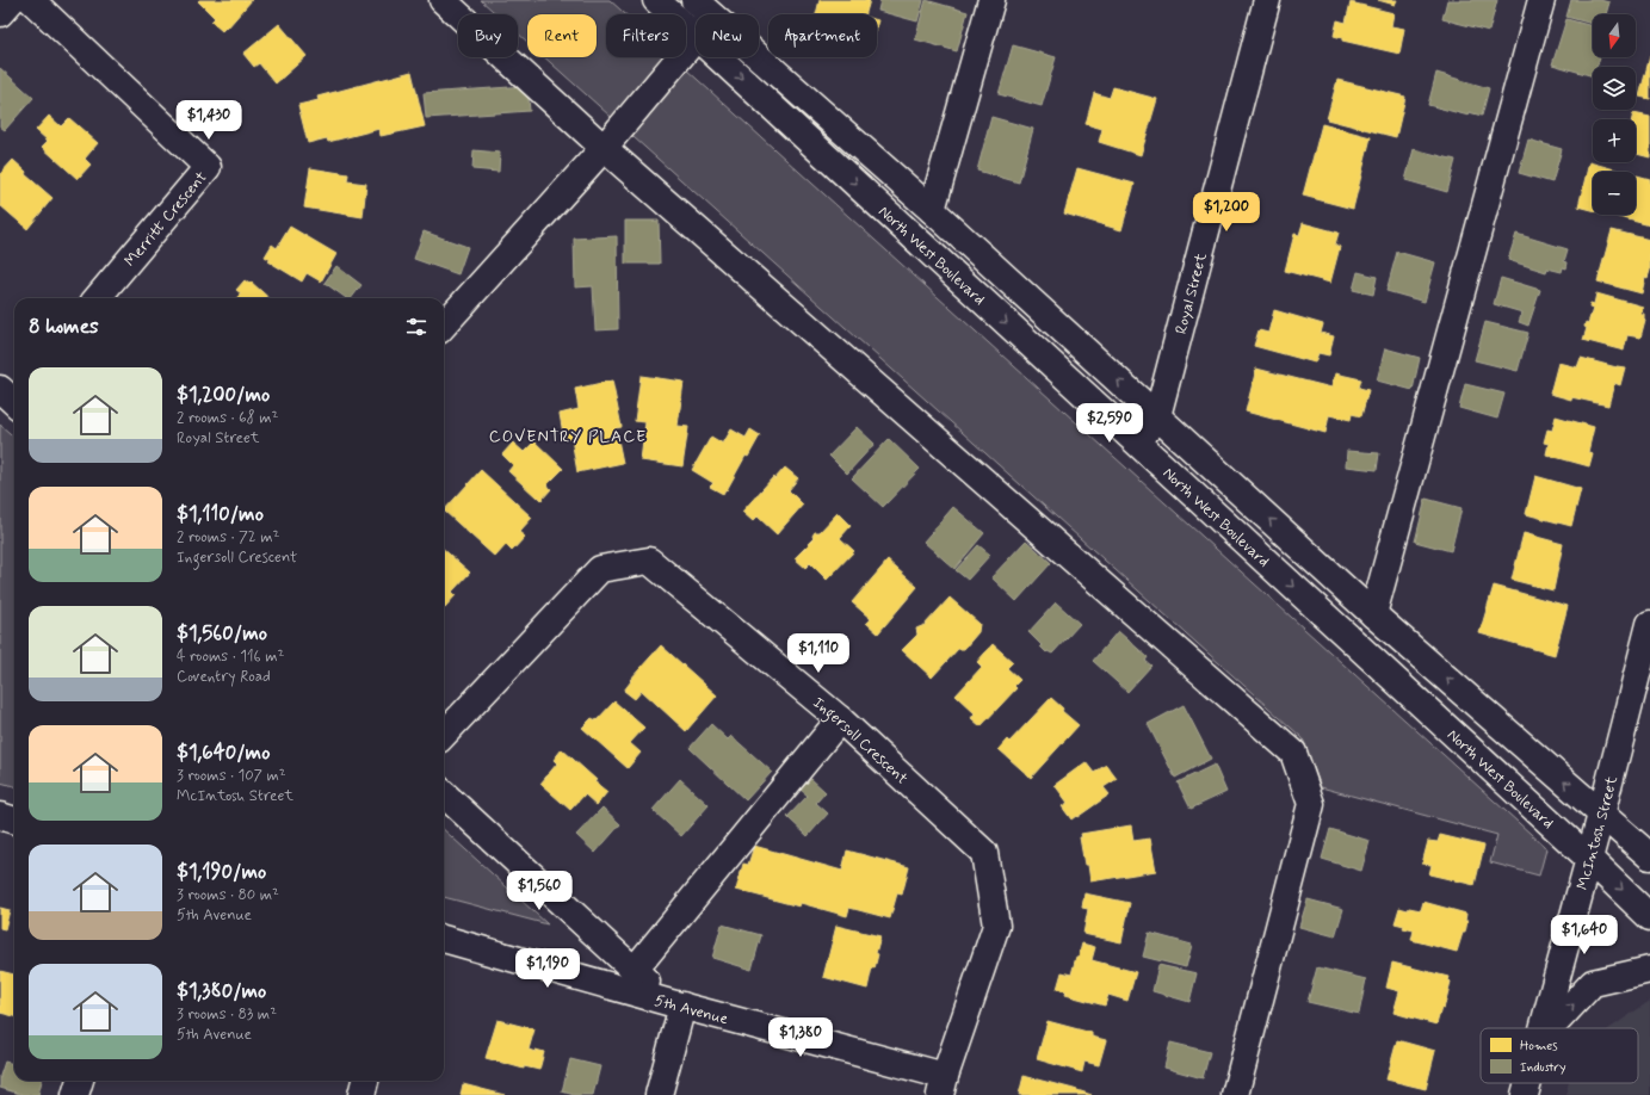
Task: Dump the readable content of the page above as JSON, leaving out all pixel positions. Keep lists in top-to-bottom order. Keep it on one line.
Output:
{"streets":{"street":["Merritt Crescent","North West Boulevard","Royal Street","Ingersoll Crescent","McIntosh Street","5th Avenue"]},"crossings":[["North West Boulevard","Royal Street"],["North West Boulevard","McIntosh Street"],["Ingersoll Crescent","5th Avenue"]],"districts":["COVENTRY PLACE"],"legend":["Homes","Industry"],"north":"bottom","page":{"map_buttons":["+","−"],"chip":["Buy","Rent","Filters","New","Apartment"],"price":["$1,430","$1,200","$2,590","$1,110","$1,560","$1,640","$1,190","$1,380"],"heading":"8 homes","list":[{"name":"$1,200/mo","note":"2 rooms · 68 m² · Royal Street"},{"name":"$1,110/mo","note":"2 rooms · 72 m² · Ingersoll Crescent"},{"name":"$1,560/mo","note":"4 rooms · 116 m² · Coventry Road"},{"name":"$1,640/mo","note":"3 rooms · 107 m² · McIntosh Street"},{"name":"$1,190/mo","note":"3 rooms · 80 m² · 5th Avenue"},{"name":"$1,380/mo","note":"3 rooms · 83 m² · 5th Avenue"}]}}
